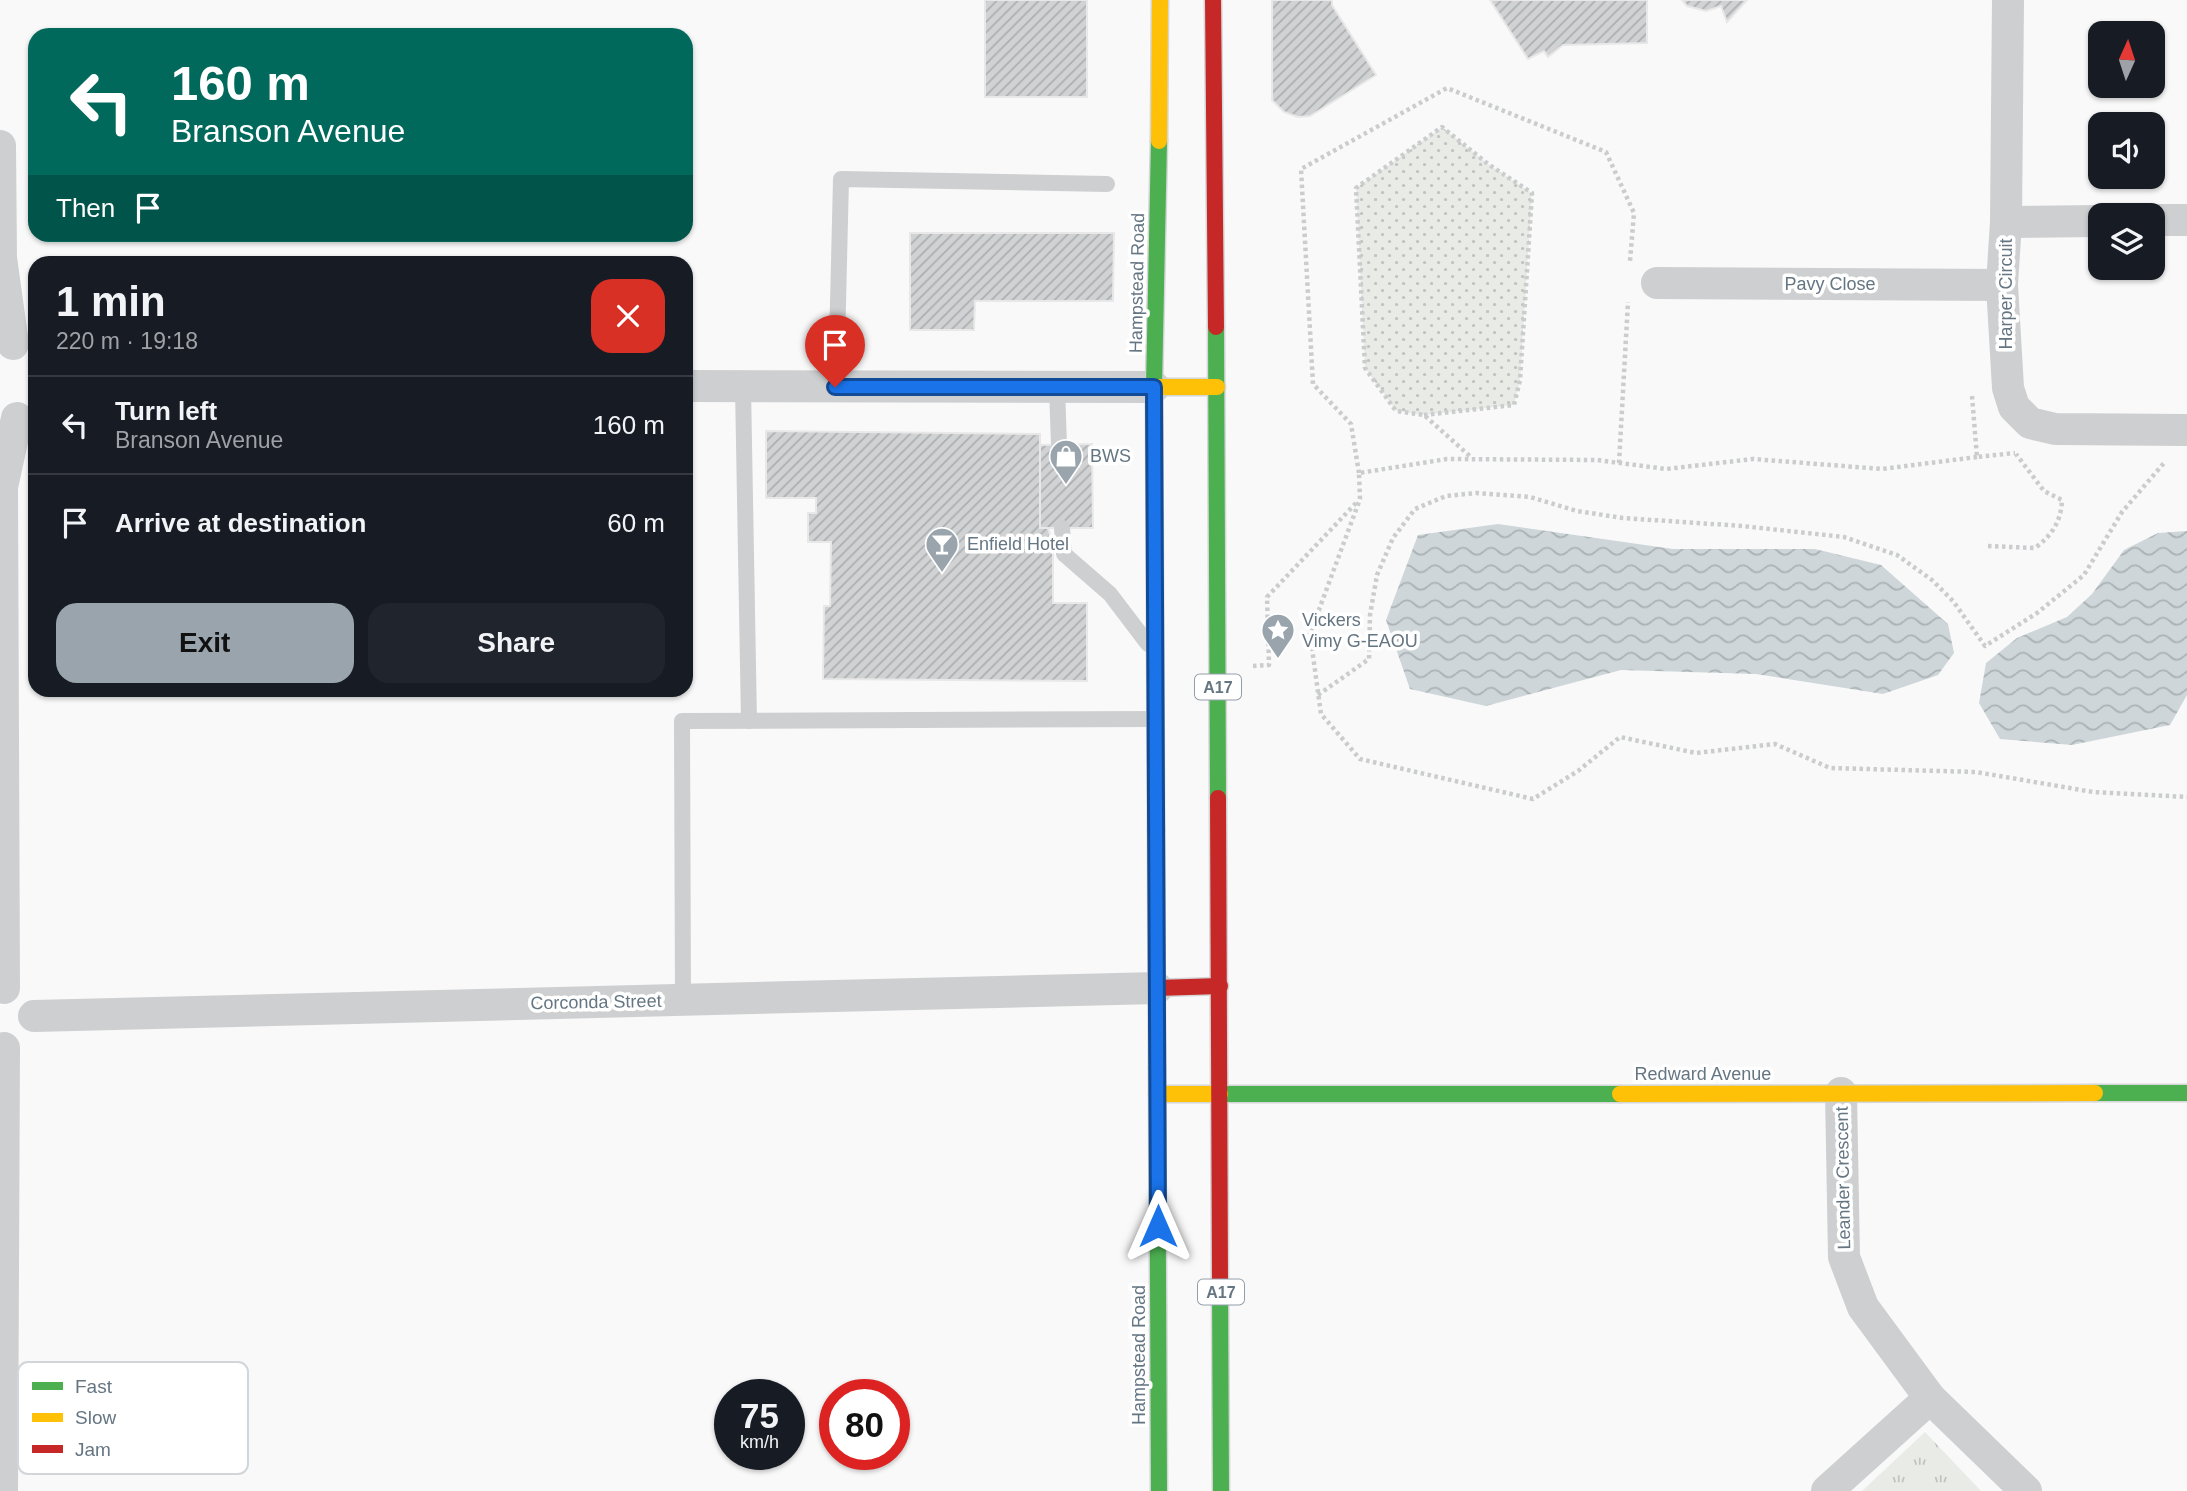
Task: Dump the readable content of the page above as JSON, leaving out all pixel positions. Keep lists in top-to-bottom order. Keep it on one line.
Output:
{"streets":{"main road":["Hampstead Road","A17","Redward Avenue"],"street":["Pavy Close","Harper Circuit","Corconda Street","Leander Crescent"]},"crossings":[["Hampstead Road","Corconda Street"],["Hampstead Road","Redward Avenue"],["Pavy Close","Harper Circuit"],["A17","Redward Avenue"],["Redward Avenue","Leander Crescent"]],"places":{"shop":["BWS"],"bar":["Enfield Hotel"],"place":["Vickers Vimy G-EAOU"]},"legend":["Fast","Slow","Jam"],"north":"top","page":{"turn":["160 m","Branson Avenue"],"then":"Then","heading":["1 min","220 m · 19:18"],"list":[{"name":"Turn left","note":"Branson Avenue","value":"160 m"},{"name":"Arrive at destination","value":"60 m"}],"buttons":["Exit","Share"],"speed":"75 km/h","limit":"80"}}
